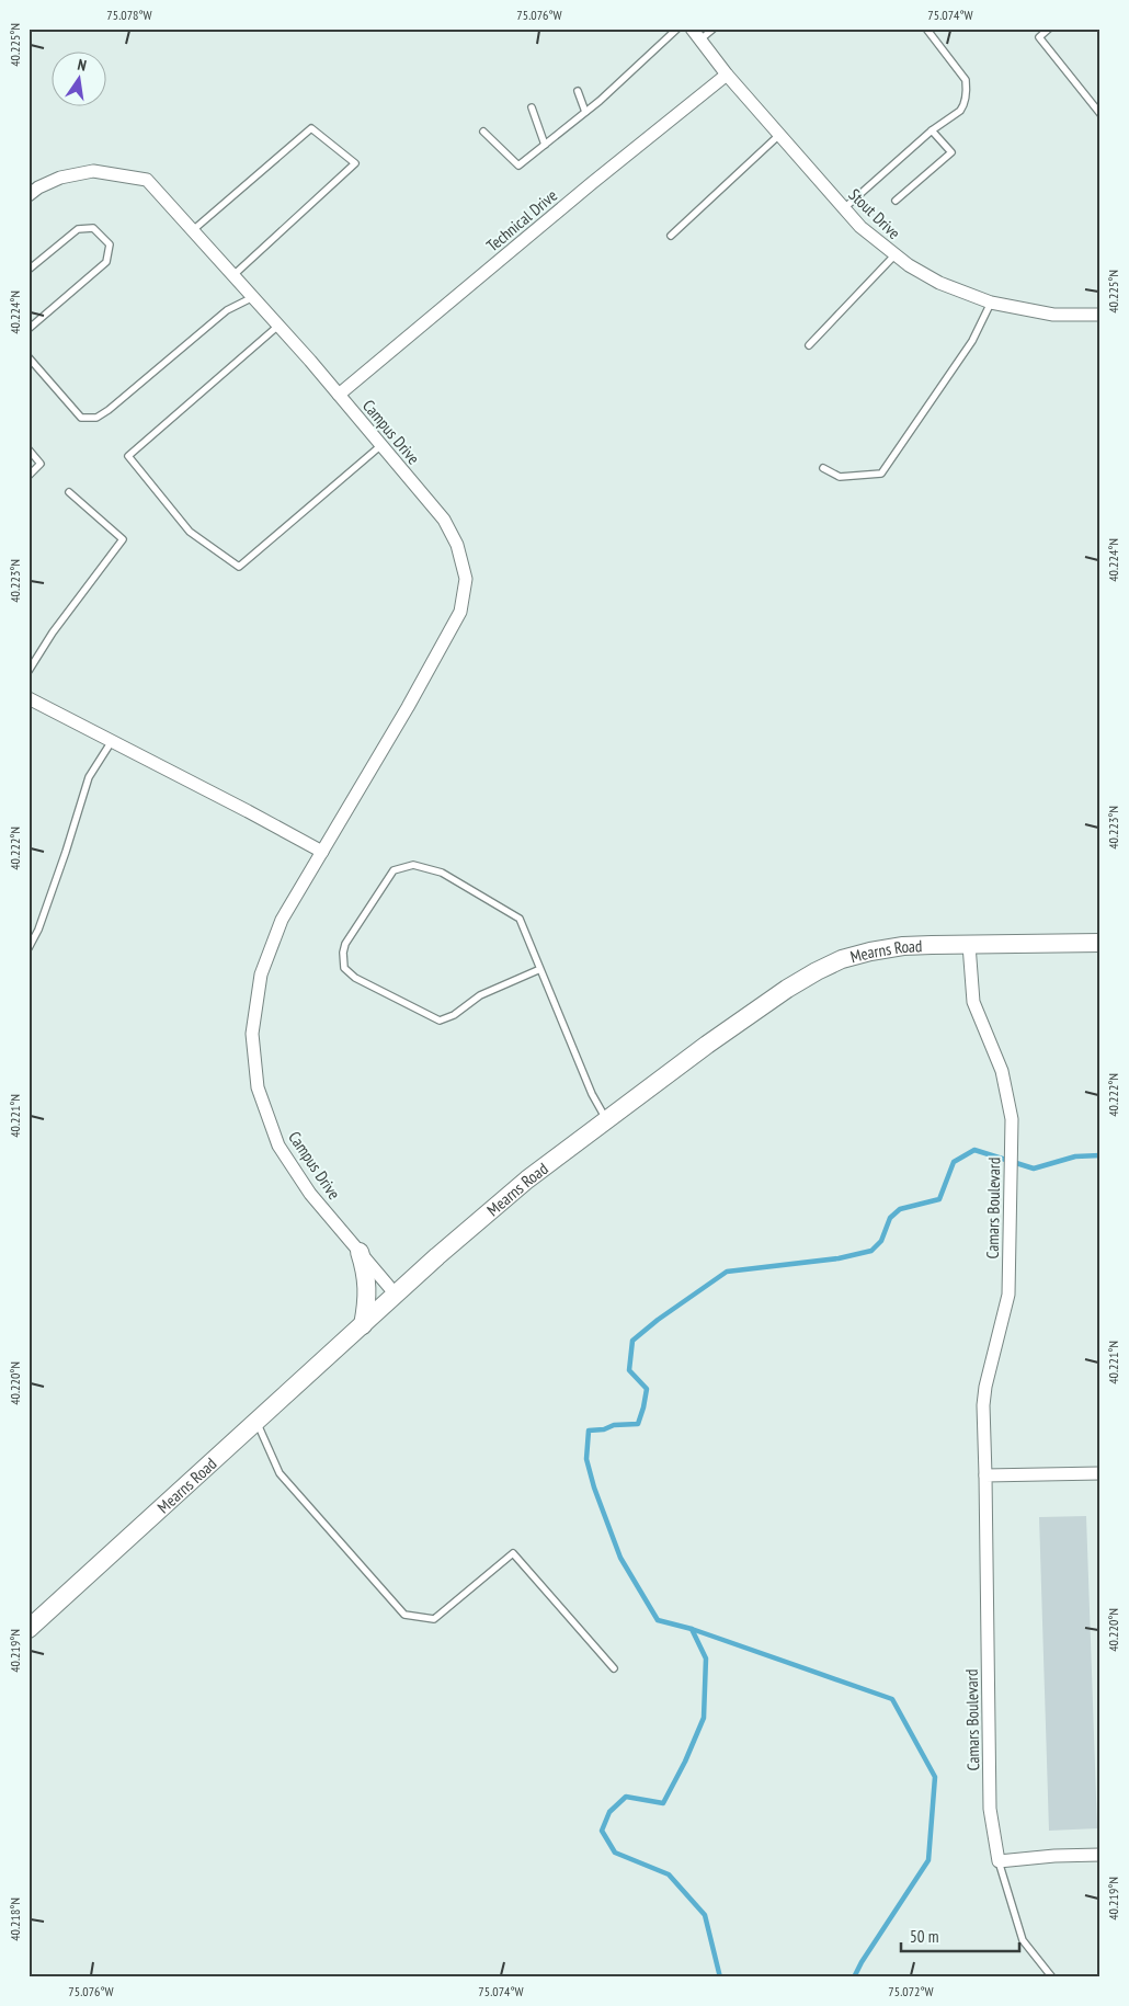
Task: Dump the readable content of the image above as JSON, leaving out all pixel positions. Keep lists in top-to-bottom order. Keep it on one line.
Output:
{"streets":{"street":["Stout Drive","Technical Drive","Campus Drive","Mearns Road","Camars Boulevard"]},"crossings":[["Stout Drive","Technical Drive"],["Technical Drive","Campus Drive"],["Campus Drive","Mearns Road"],["Mearns Road","Camars Boulevard"]],"scale_bar":"50 m","north":"top","coordinates":["75.078°W","75.076°W","75.074°W","40.225°N","40.224°N","40.223°N","40.222°N","40.221°N","40.220°N","40.219°N","40.218°N","75.072°W"]}
